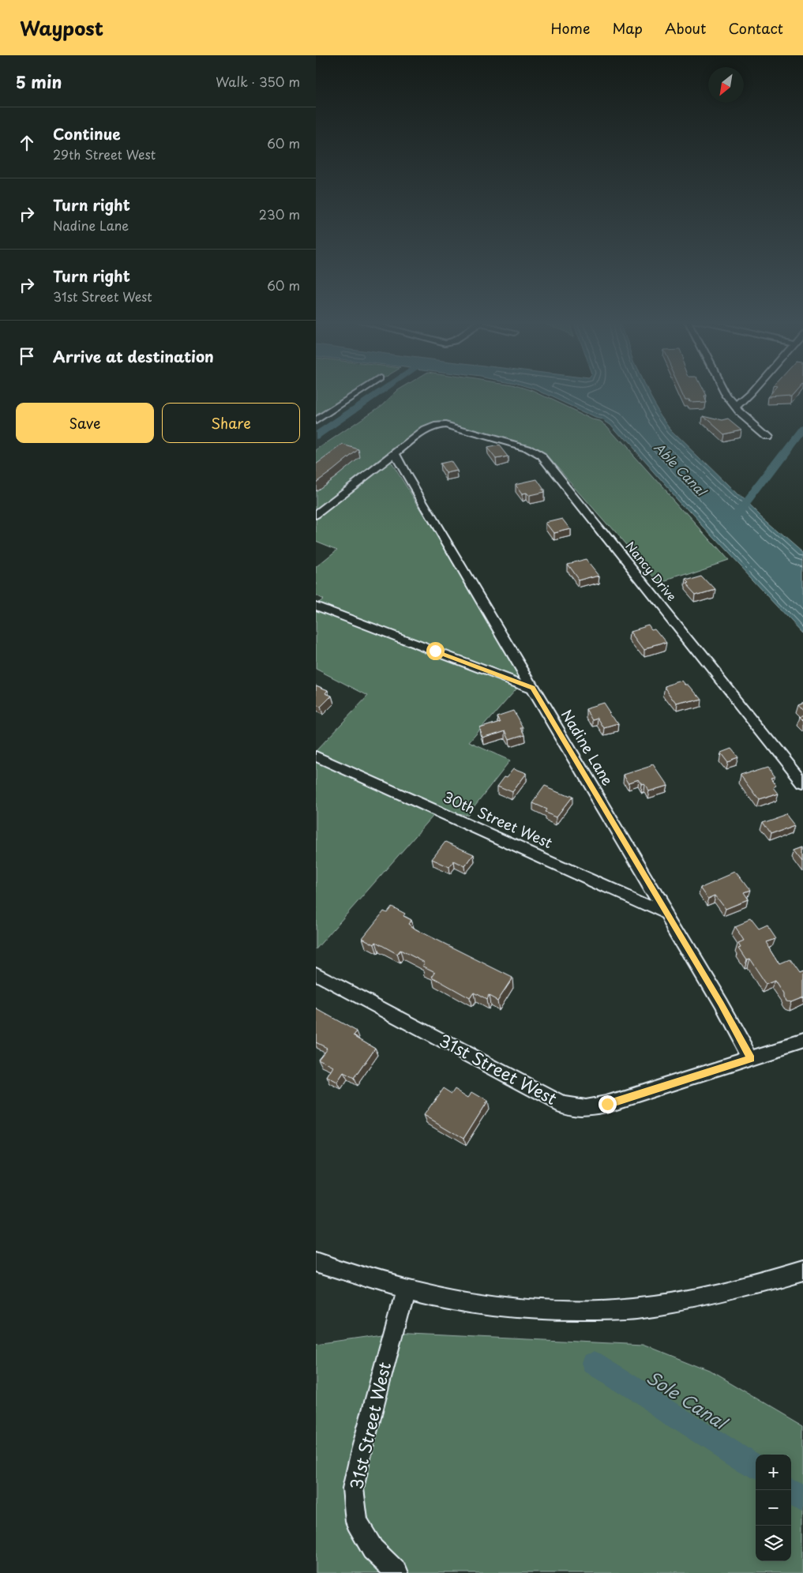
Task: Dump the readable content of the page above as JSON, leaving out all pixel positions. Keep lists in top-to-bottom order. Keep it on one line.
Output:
{"streets":{"street":["Nancy Drive","Nadine Lane","30th Street West","31st Street West"]},"crossings":[["Nadine Lane","30th Street West"],["Nadine Lane","31st Street West"]],"water":["Able Canal","Sole Canal"],"north":"bottom left","page":{"header":"Waypost","nav":["Home","Map","About","Contact"],"heading":["5 min","Walk · 350 m"],"list":[["Continue","29th Street West","60 m"],["Turn right","Nadine Lane","230 m"],["Turn right","31st Street West","60 m"],"Arrive at destination"],"buttons":["Save","Share"],"map_buttons":["+","−"]}}
